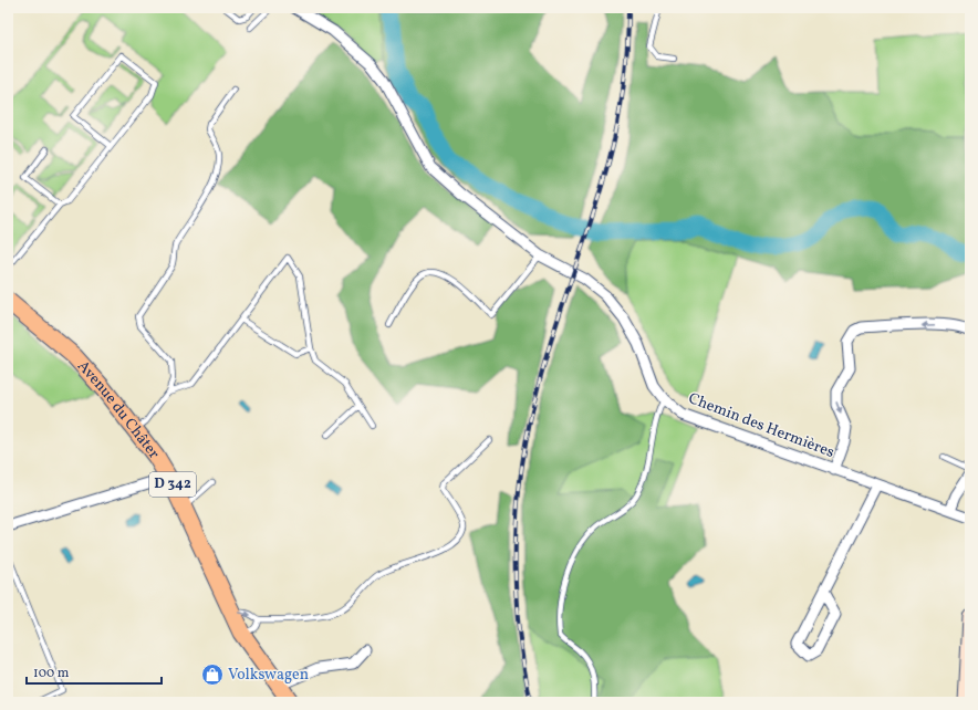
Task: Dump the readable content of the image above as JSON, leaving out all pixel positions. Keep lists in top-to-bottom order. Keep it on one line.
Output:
{"streets":{"main road":["Avenue du Châter","D 342"],"street":["Chemin des Hermières"]},"places":{"shop":["Volkswagen"]},"scale_bar":"100 m"}
